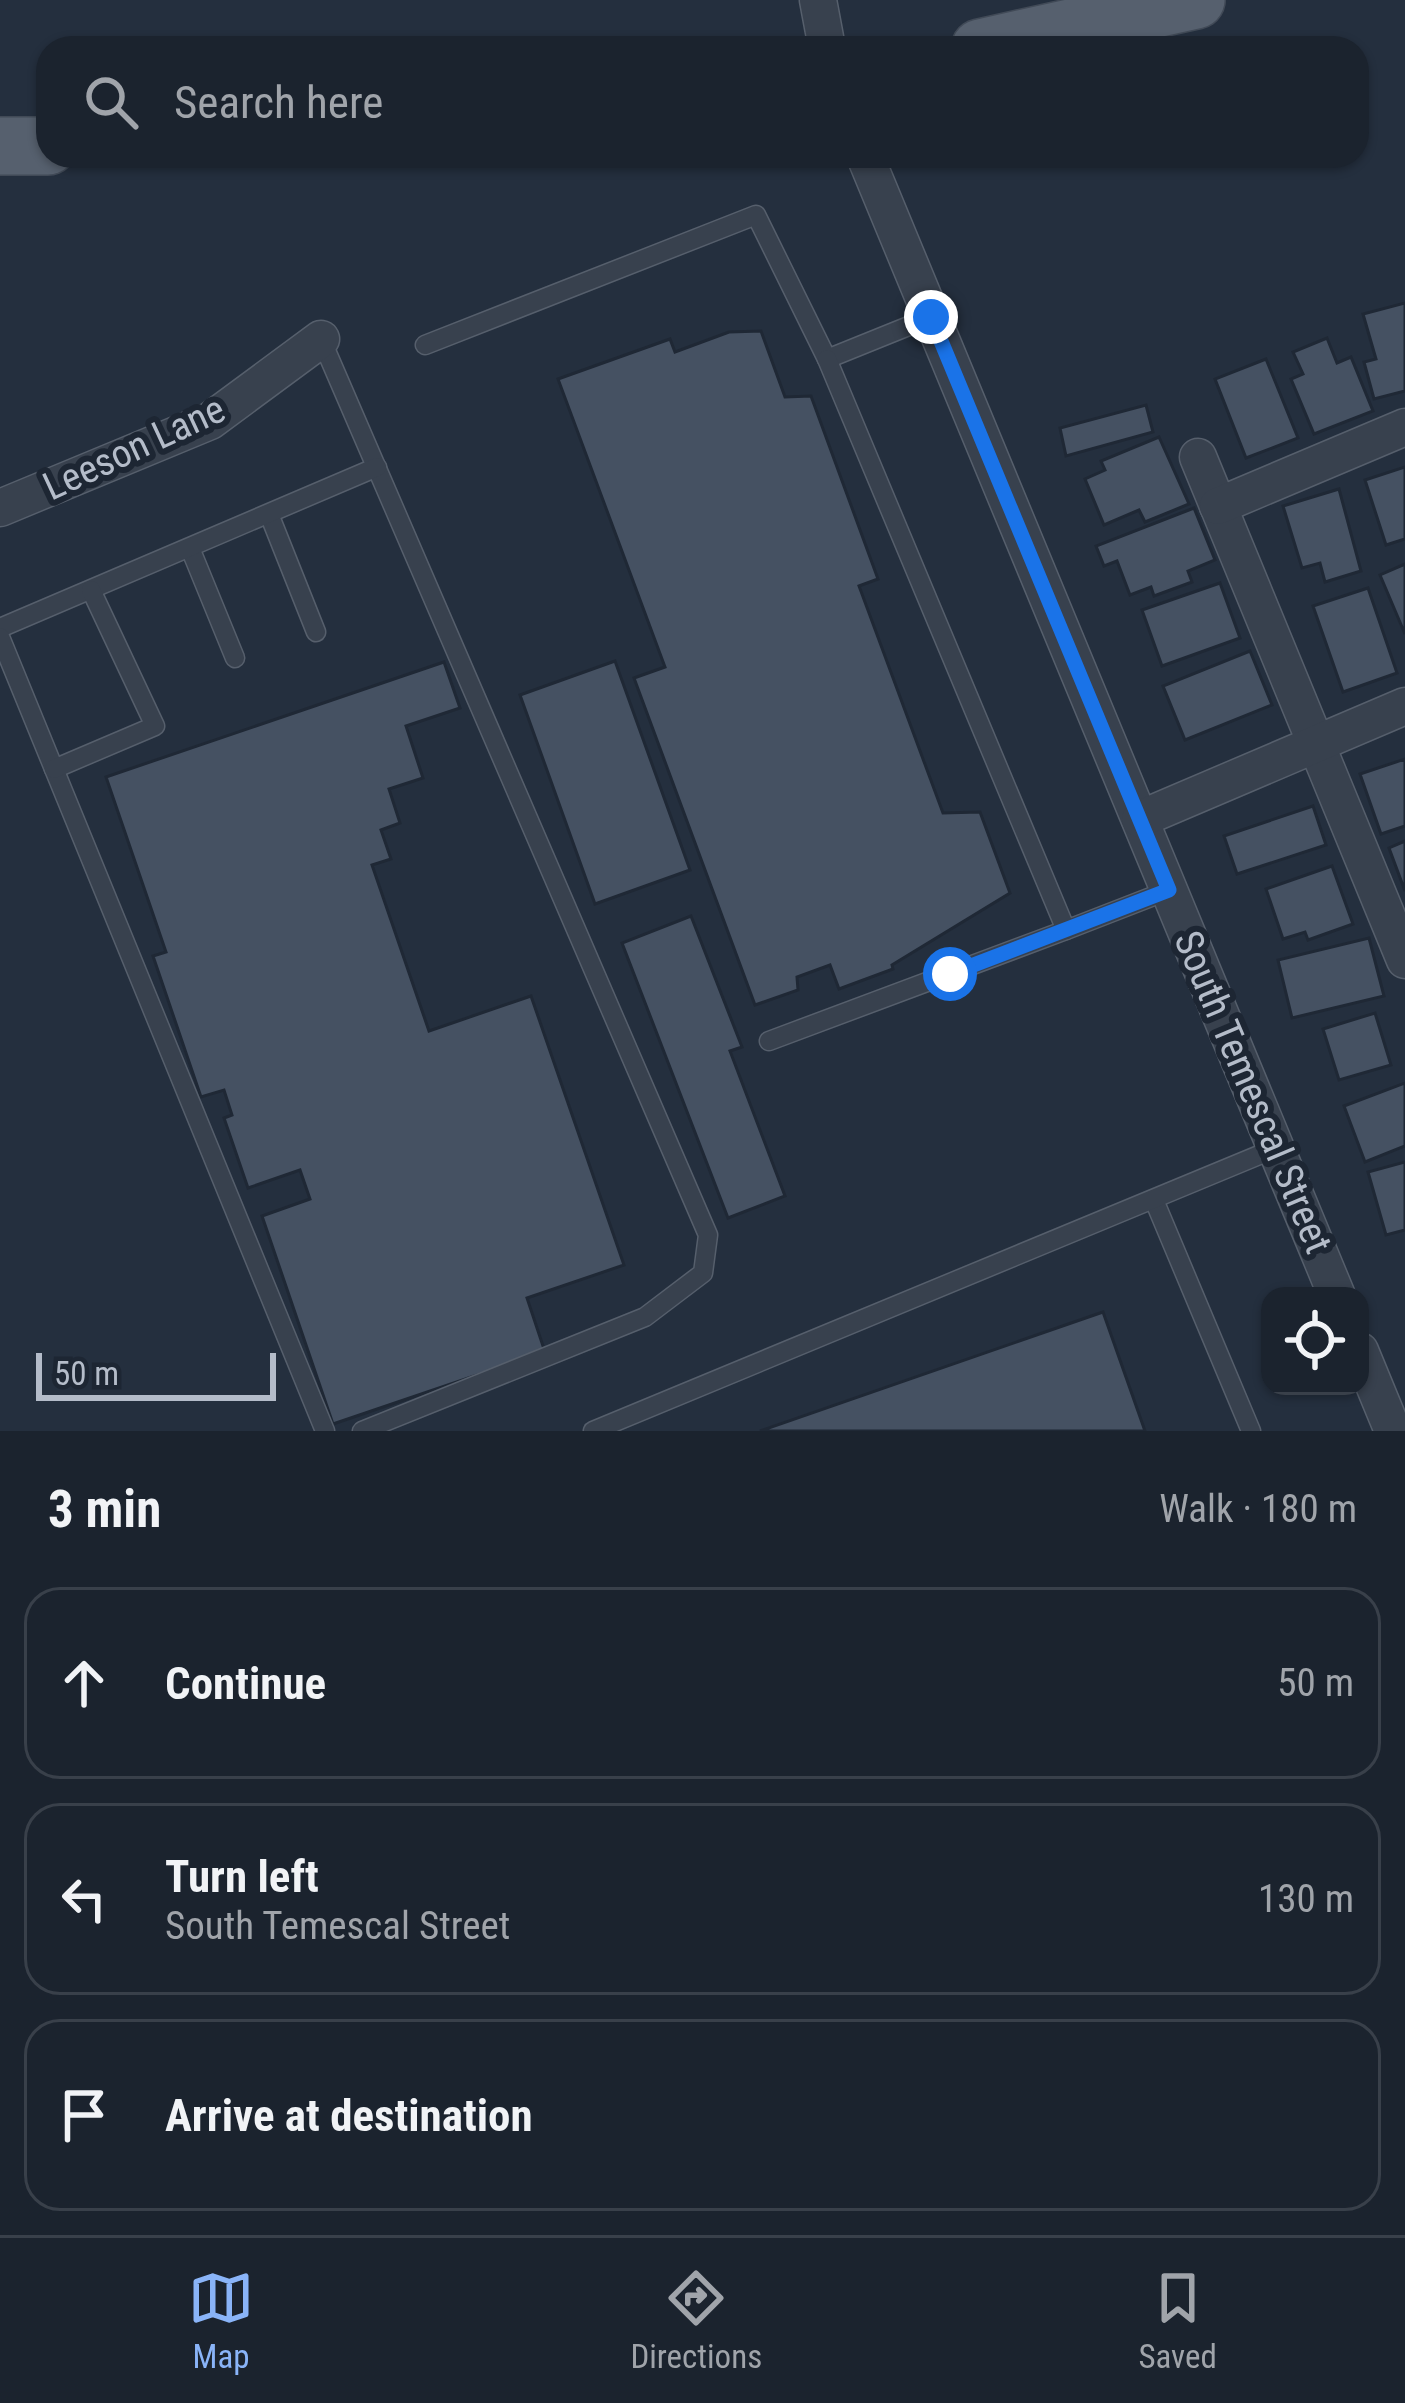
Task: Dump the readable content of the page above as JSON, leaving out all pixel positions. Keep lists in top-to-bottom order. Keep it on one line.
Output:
{"streets":{"street":["Leeson Lane","South Temescal Street"]},"scale_bar":"50 m","page":{"search":"Search here","scale":"50 m","heading":["3 min","Walk · 180 m"],"list":[["Continue","50 m"],["Turn left","South Temescal Street","130 m"],"Arrive at destination"],"nav":["Map","Directions","Saved"]}}
